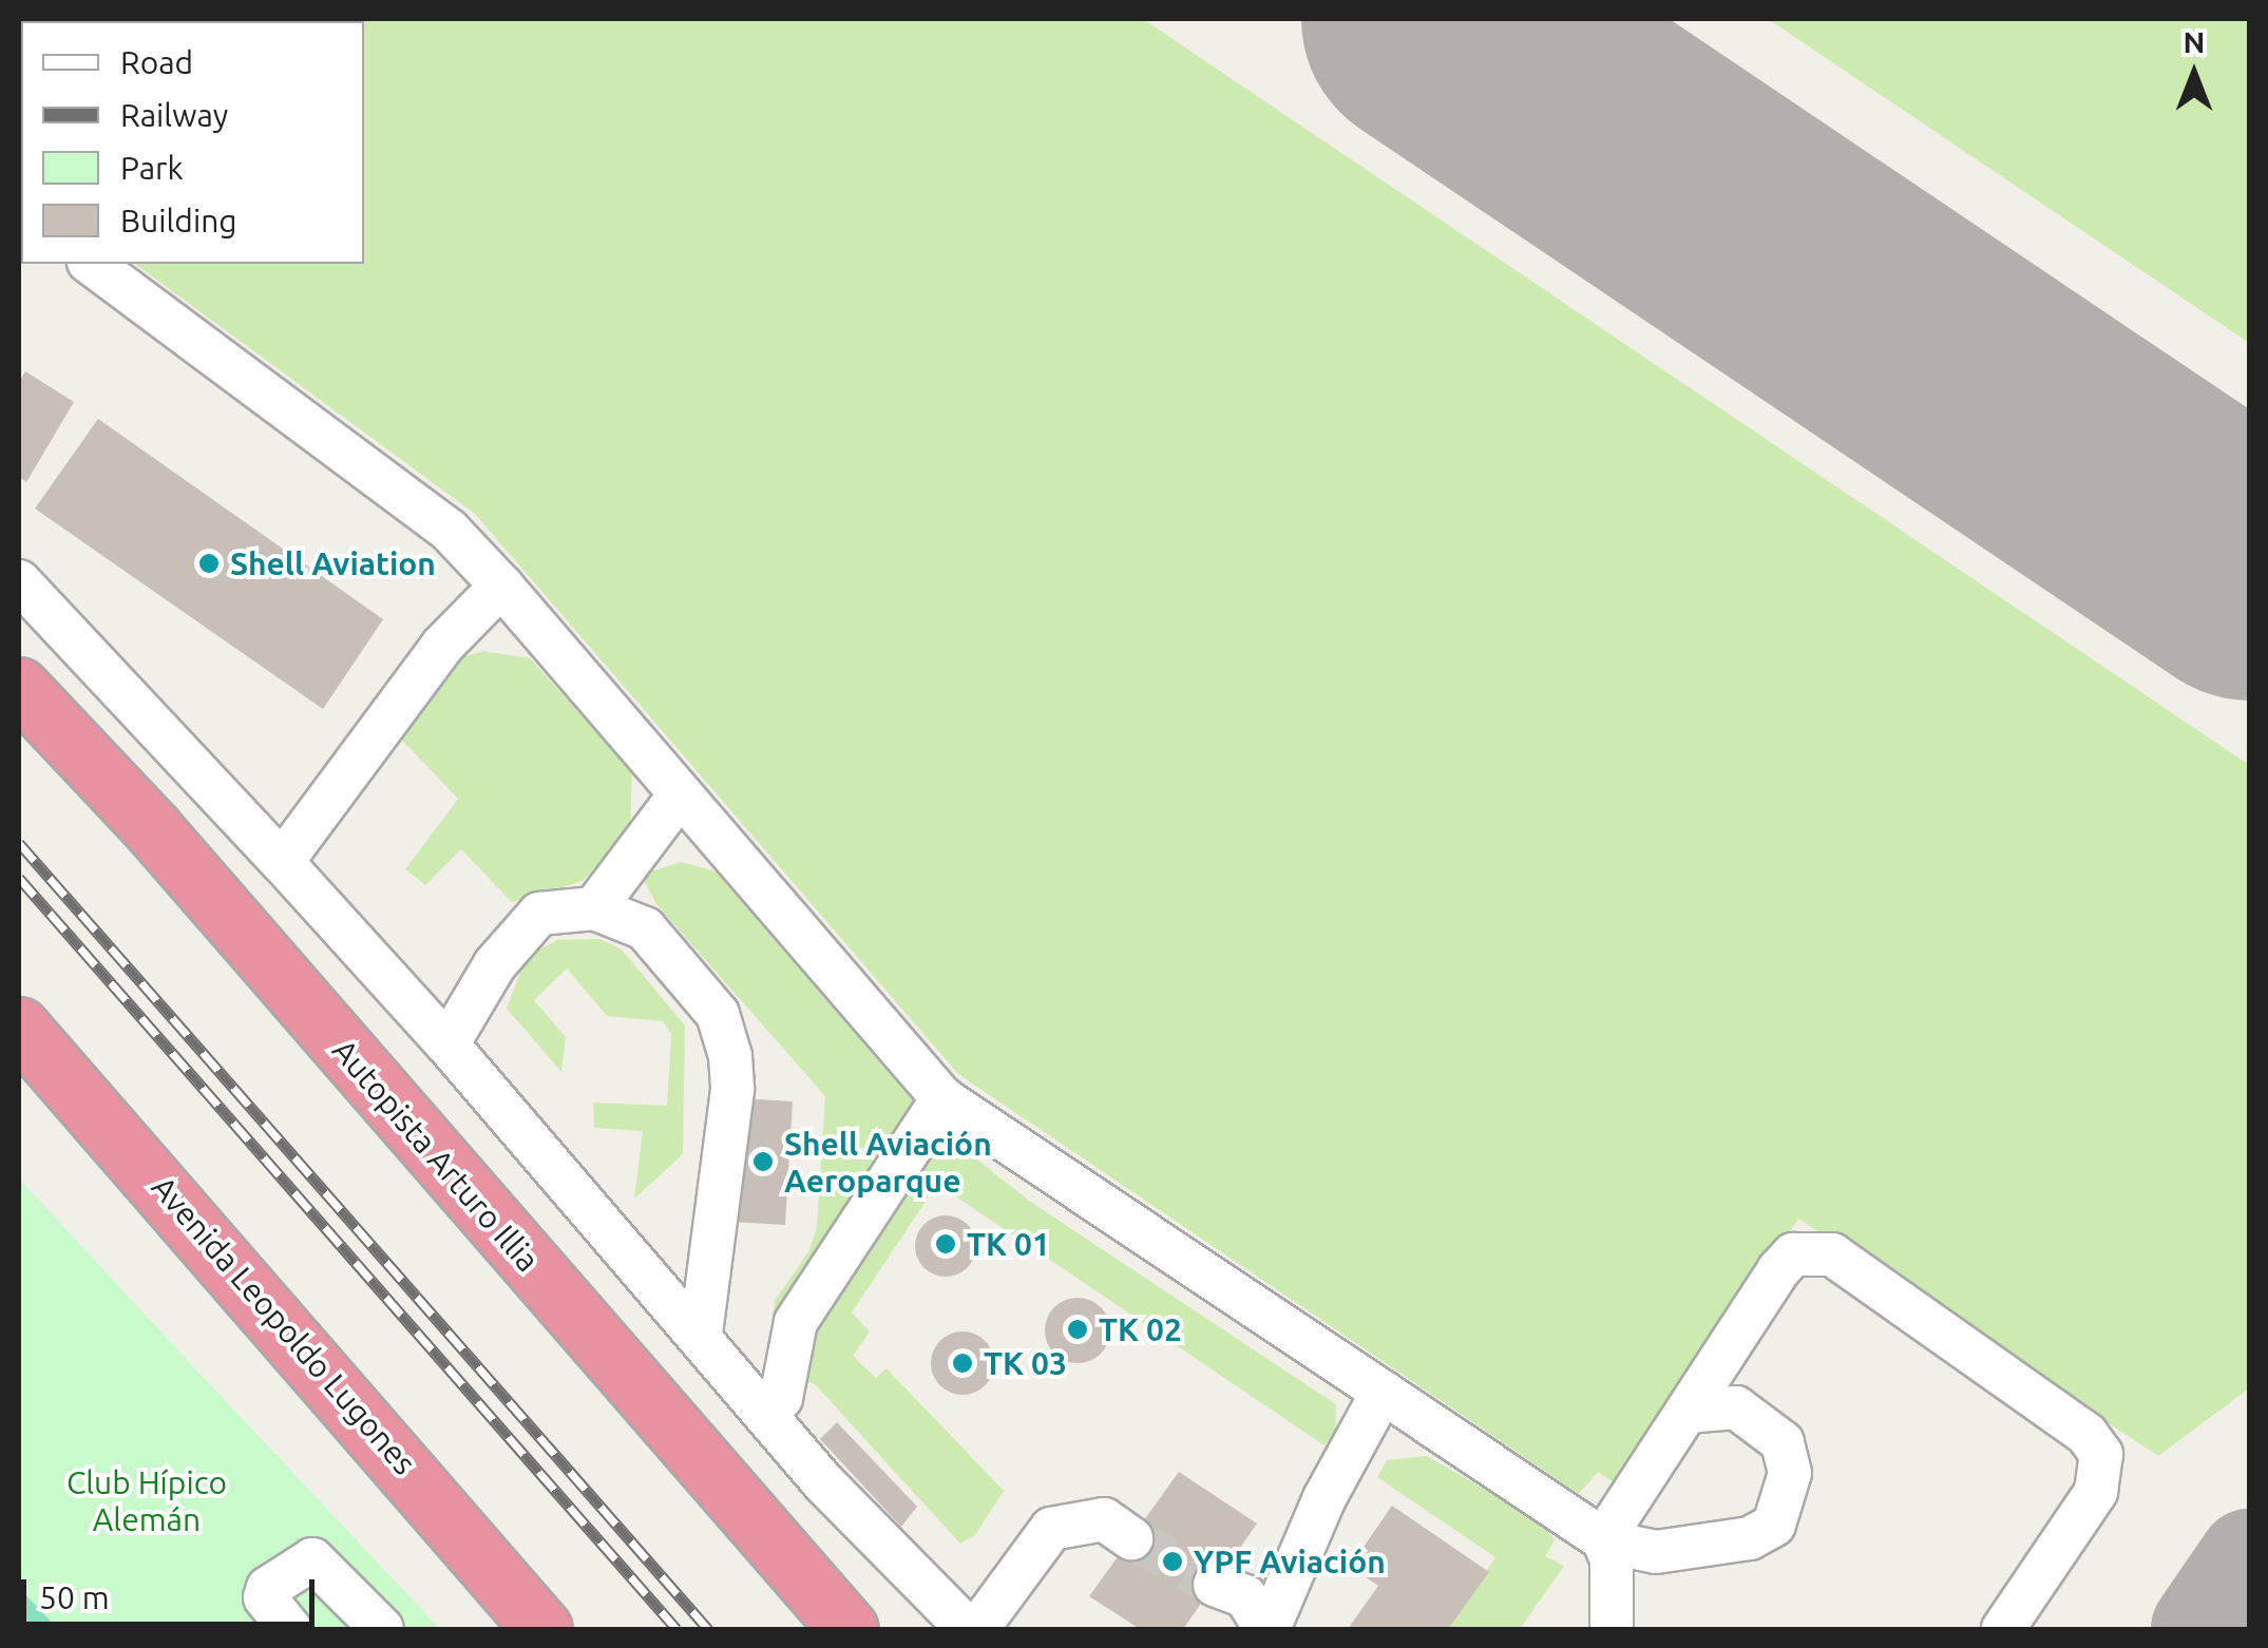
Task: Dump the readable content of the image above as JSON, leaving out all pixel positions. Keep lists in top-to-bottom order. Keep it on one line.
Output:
{"streets":{"highway":["Autopista Arturo Illia","Avenida Leopoldo Lugones"]},"parks":["Club Hípico Alemán"],"places":["Shell Aviation","Shell Aviación Aeroparque","TK 01","TK 02","TK 03","YPF Aviación"],"legend":["Road","Railway","Park","Building"],"scale_bar":"50 m","north":"top"}
